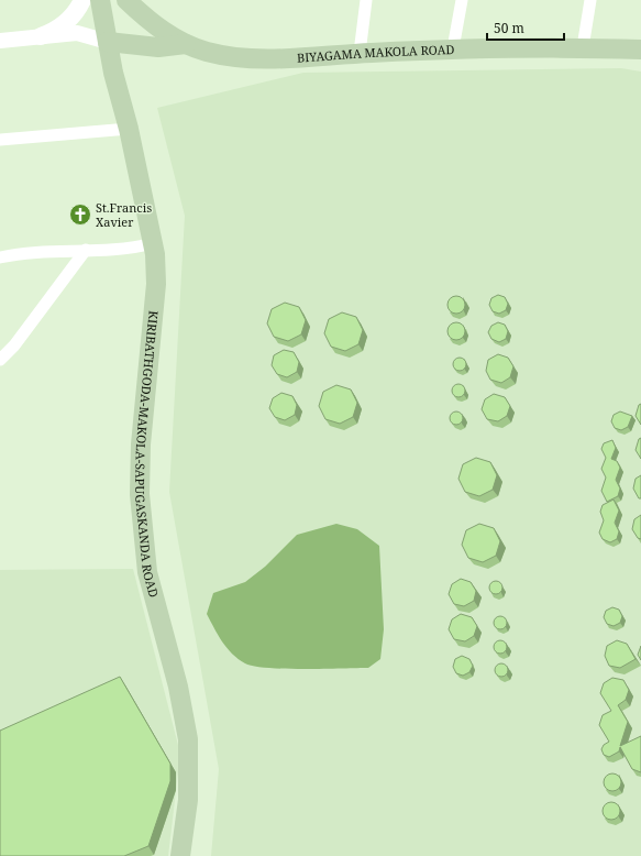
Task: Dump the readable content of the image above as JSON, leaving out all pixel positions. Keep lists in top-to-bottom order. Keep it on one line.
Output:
{"streets":{"main road":["BIYAGAMA MAKOLA ROAD","KIRIBATHGODA-MAKOLA-SAPUGASKANDA ROAD"]},"places":{"church":["St.Francis Xavier"]},"scale_bar":"50 m"}
